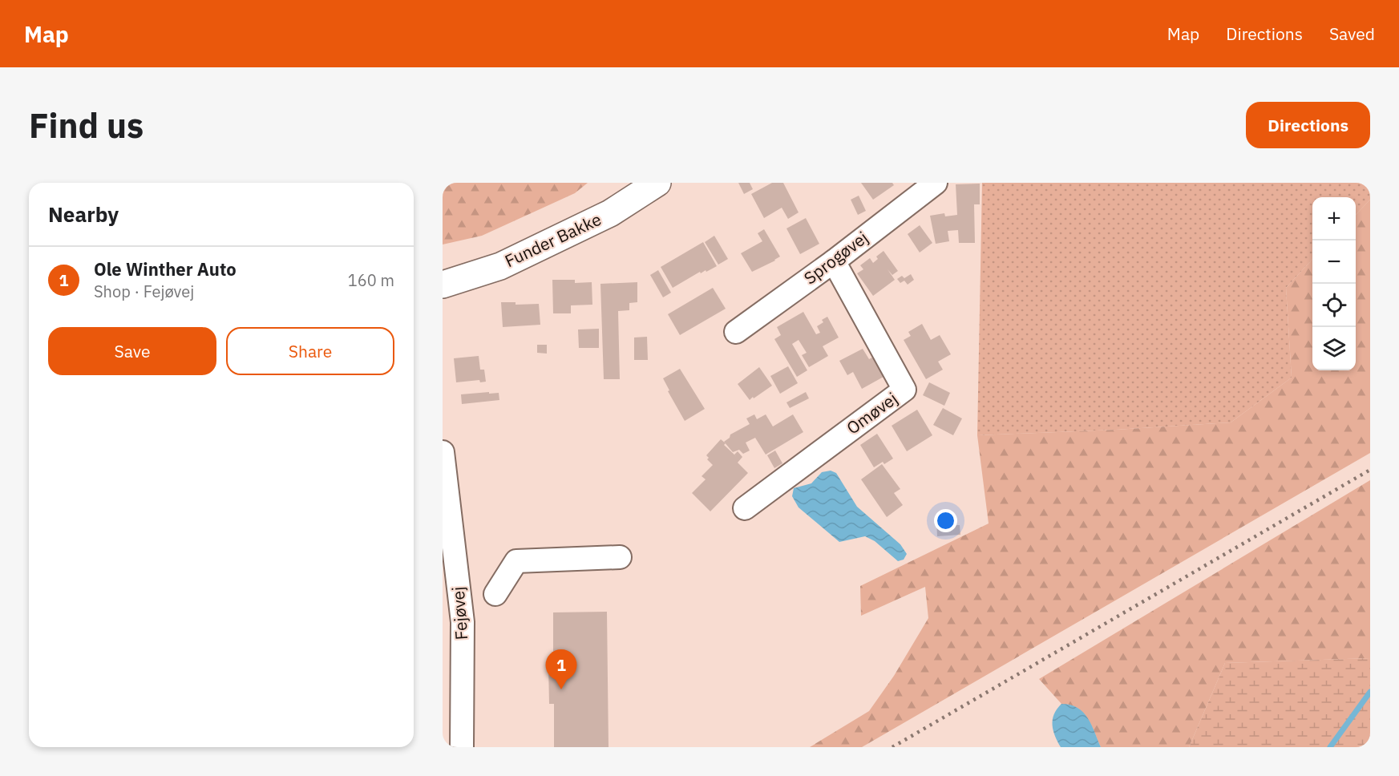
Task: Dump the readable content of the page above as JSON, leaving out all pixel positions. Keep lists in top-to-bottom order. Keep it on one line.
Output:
{"streets":{"main road":["Funder Bakke"],"street":["Sprogøvej","Omøvej","Fejøvej"]},"crossings":[["Sprogøvej","Omøvej"]],"page":{"header":"Map","nav":["Map","Directions","Saved"],"buttons":["Directions",["Save","Share"]],"title":"Find us","heading":"Nearby","map_buttons":["+","−"],"list":[{"mark":"1","name":"Ole Winther Auto","note":"Shop · Fejøvej","value":"160 m"}],"pins":"1"}}
